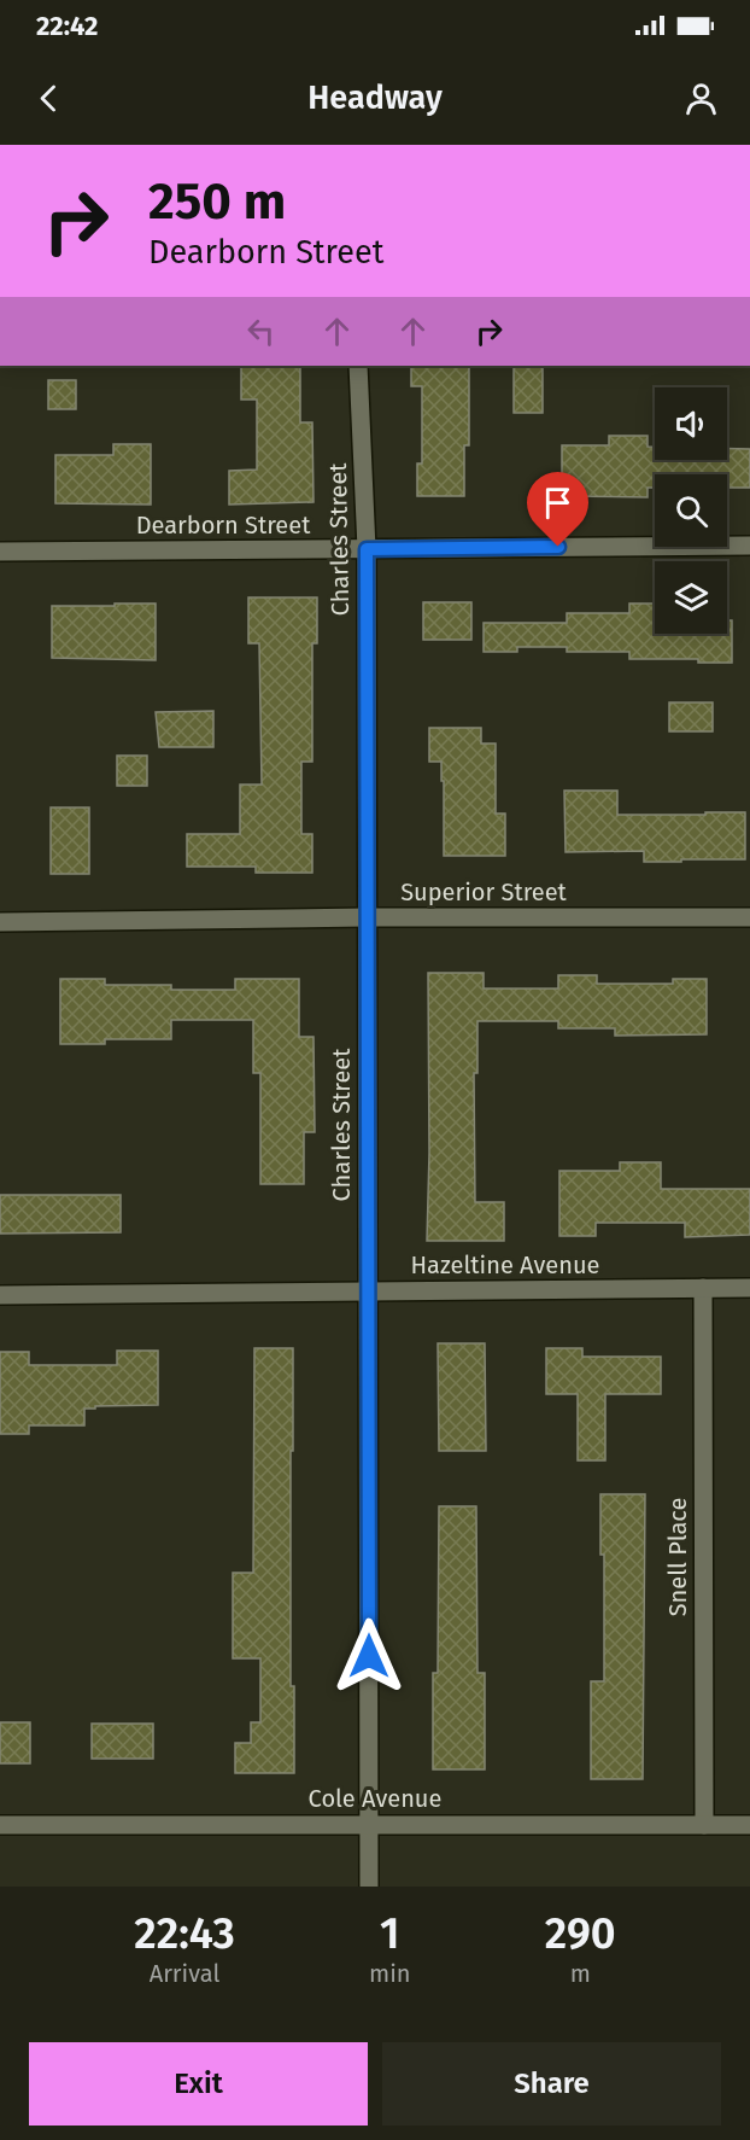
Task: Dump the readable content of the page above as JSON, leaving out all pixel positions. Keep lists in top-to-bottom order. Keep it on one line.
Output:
{"streets":{"street":["Dearborn Street","Charles Street","Superior Street","Hazeltine Avenue","Snell Place","Cole Avenue"]},"crossings":[["Dearborn Street","Charles Street"],["Charles Street","Superior Street"],["Charles Street","Hazeltine Avenue"],["Charles Street","Cole Avenue"],["Hazeltine Avenue","Snell Place"],["Snell Place","Cole Avenue"]],"page":{"status":"22:42","header":"Headway","turn":["250 m","Dearborn Street"],"eta":["22:43","Arrival","1","min","290","m"],"buttons":["Exit","Share"]}}
